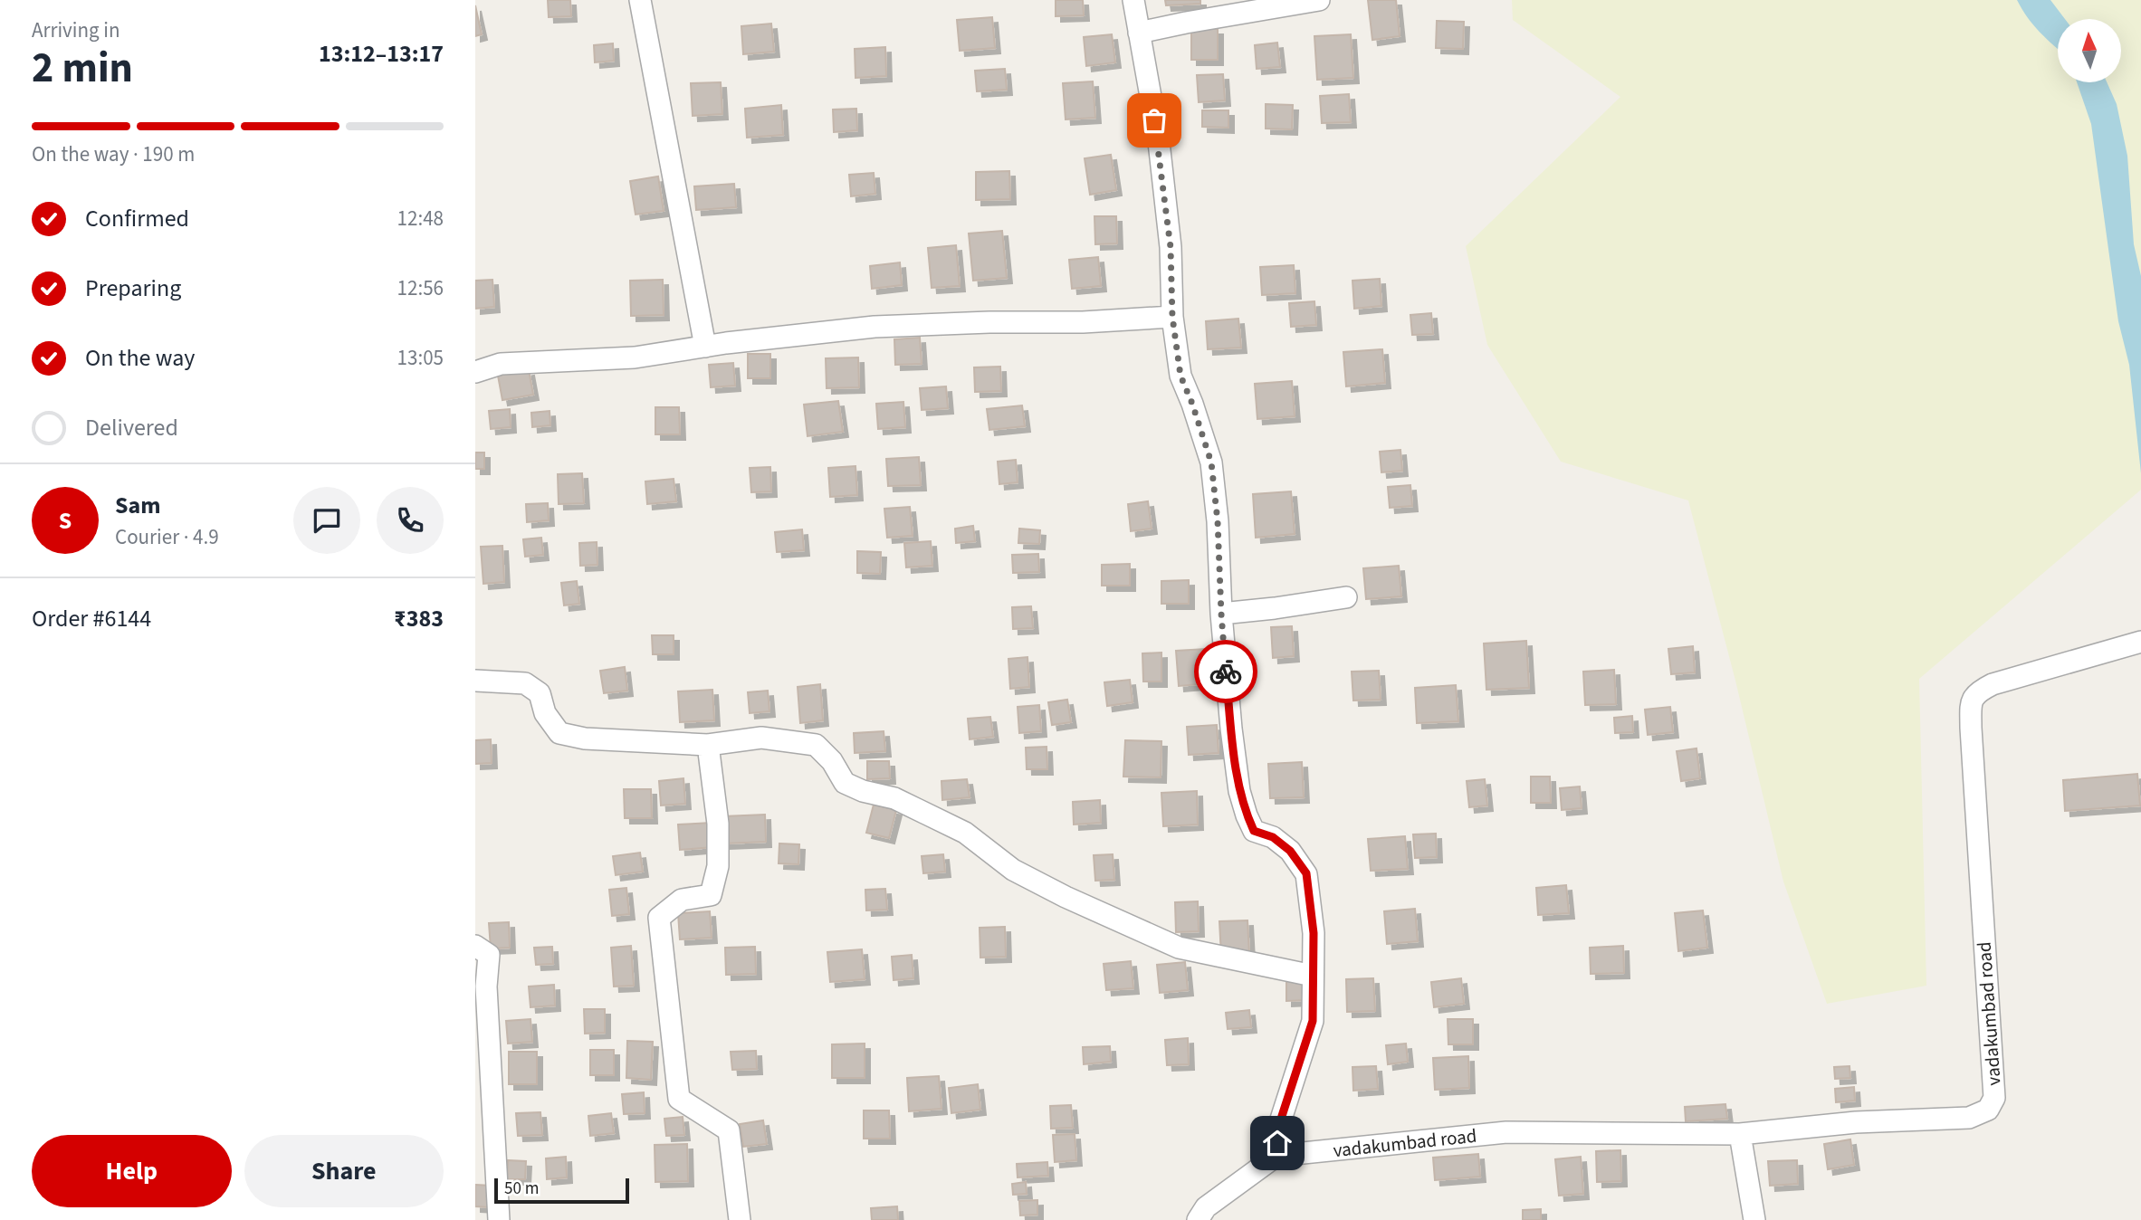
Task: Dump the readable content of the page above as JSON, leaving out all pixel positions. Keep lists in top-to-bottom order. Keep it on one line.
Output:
{"streets":{"street":["vadakumbad road"]},"scale_bar":"50 m","north":"top","page":{"heading":["2 min","Arriving in","13:12–13:17"],"panel":["Sam","Courier · 4.9","Order #6144","₹383"],"bar":"On the way · 190 m","list":[["Confirmed","12:48"],["Preparing","12:56"],["On the way","13:05"],"Delivered"],"round":"S","buttons":["Help","Share"],"scale":"50 m"}}
